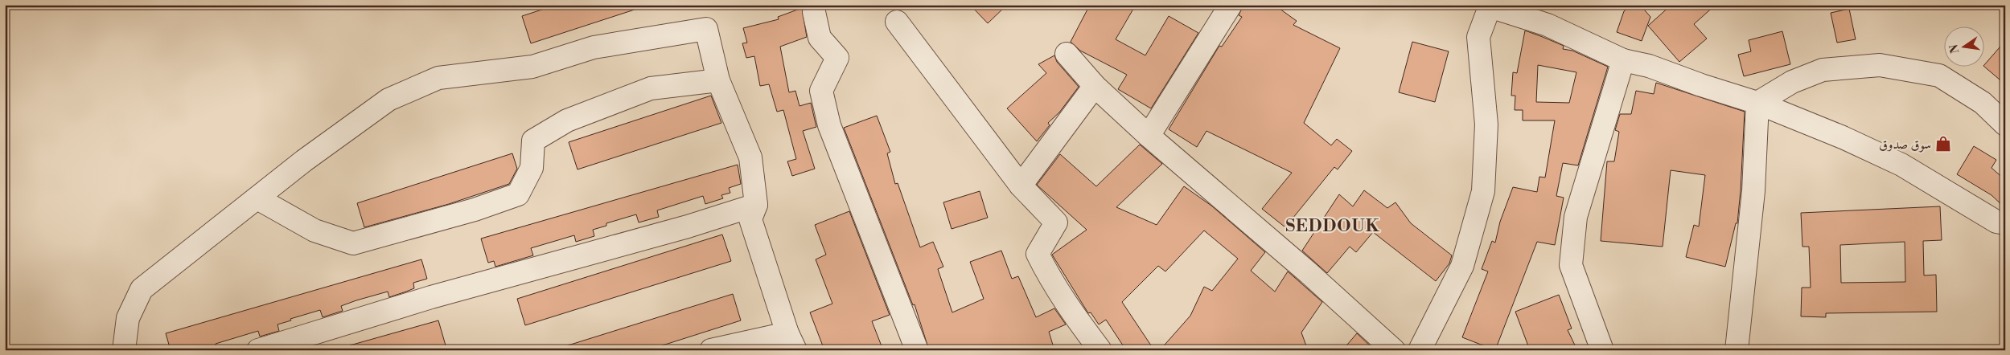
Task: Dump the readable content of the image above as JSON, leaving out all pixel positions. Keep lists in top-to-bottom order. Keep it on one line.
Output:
{"districts":["SEDDOUK"],"places":{"shop":["سوق صدوق"]},"north":"left"}
